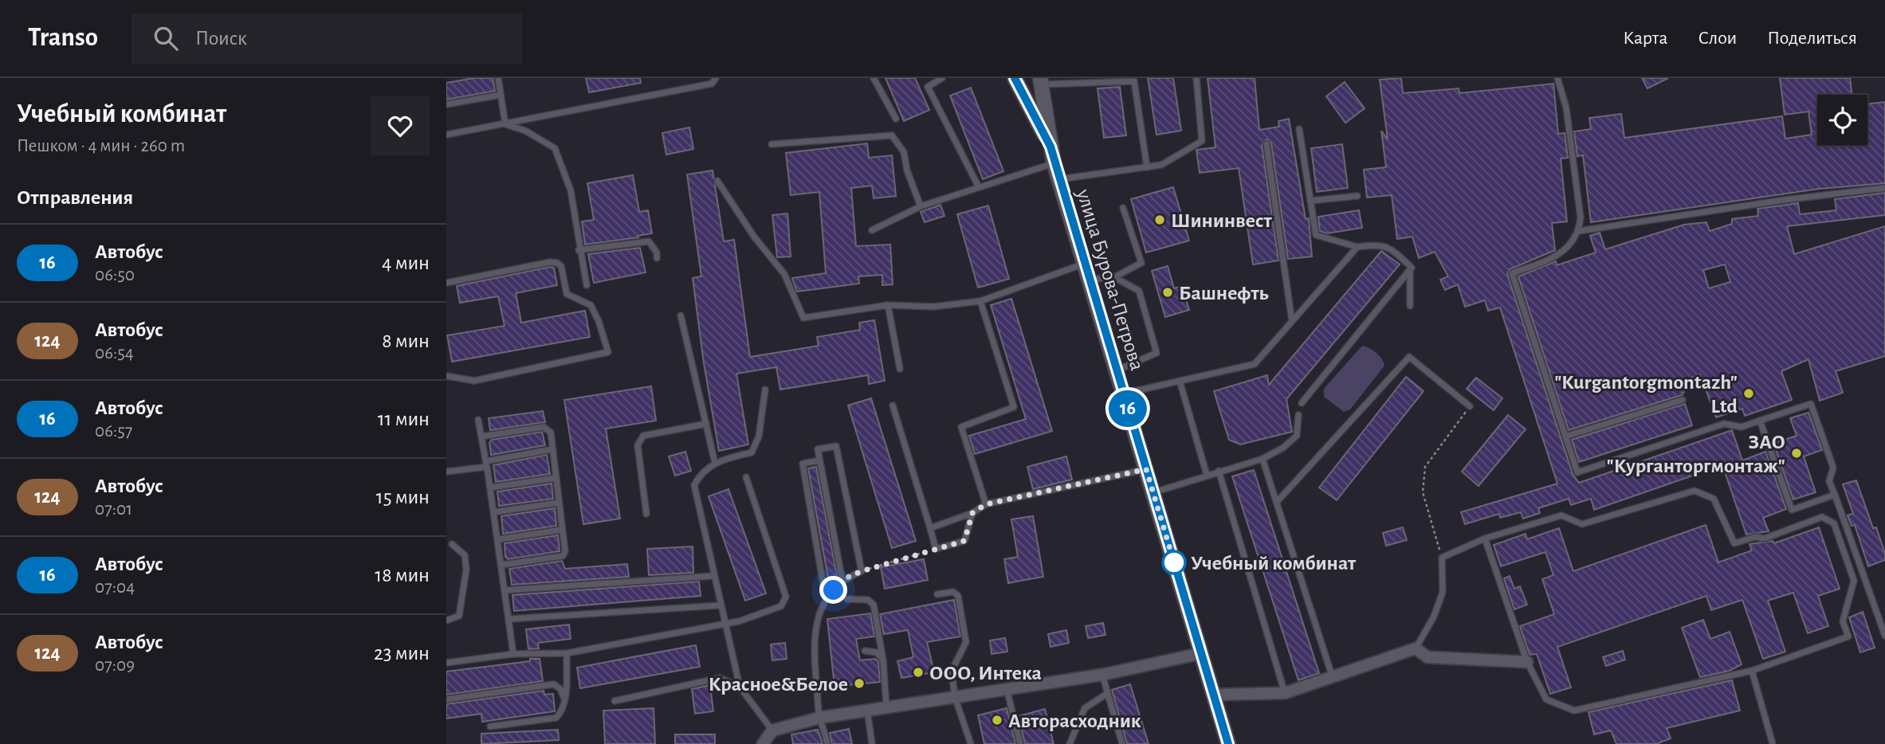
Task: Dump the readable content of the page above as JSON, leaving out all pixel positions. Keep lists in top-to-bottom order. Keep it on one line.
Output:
{"streets":{"main road":["улица Бурова-Петрова"]},"places":["Шининвест","Башнефть","\"Kurgantorgmontazh\" Ltd","ЗАО \"Курганторгмонтаж\"","Учебный комбинат","ООО, Интека","Красное&Белое","Авторасходник"],"lines":["bus line 16"],"page":{"header":"Transo","search":"Поиск","nav":["Карта","Слои","Поделиться"],"heading":[["Учебный комбинат","Пешком · 4 мин · 260 m"],"Отправления"],"on_map":"16","list":[{"mark":"16","name":"Автобус","note":"06:50","value":"4 мин"},{"mark":"124","name":"Автобус","note":"06:54","value":"8 мин"},{"mark":"16","name":"Автобус","note":"06:57","value":"11 мин"},{"mark":"124","name":"Автобус","note":"07:01","value":"15 мин"},{"mark":"16","name":"Автобус","note":"07:04","value":"18 мин"},{"mark":"124","name":"Автобус","note":"07:09","value":"23 мин"}]}}
